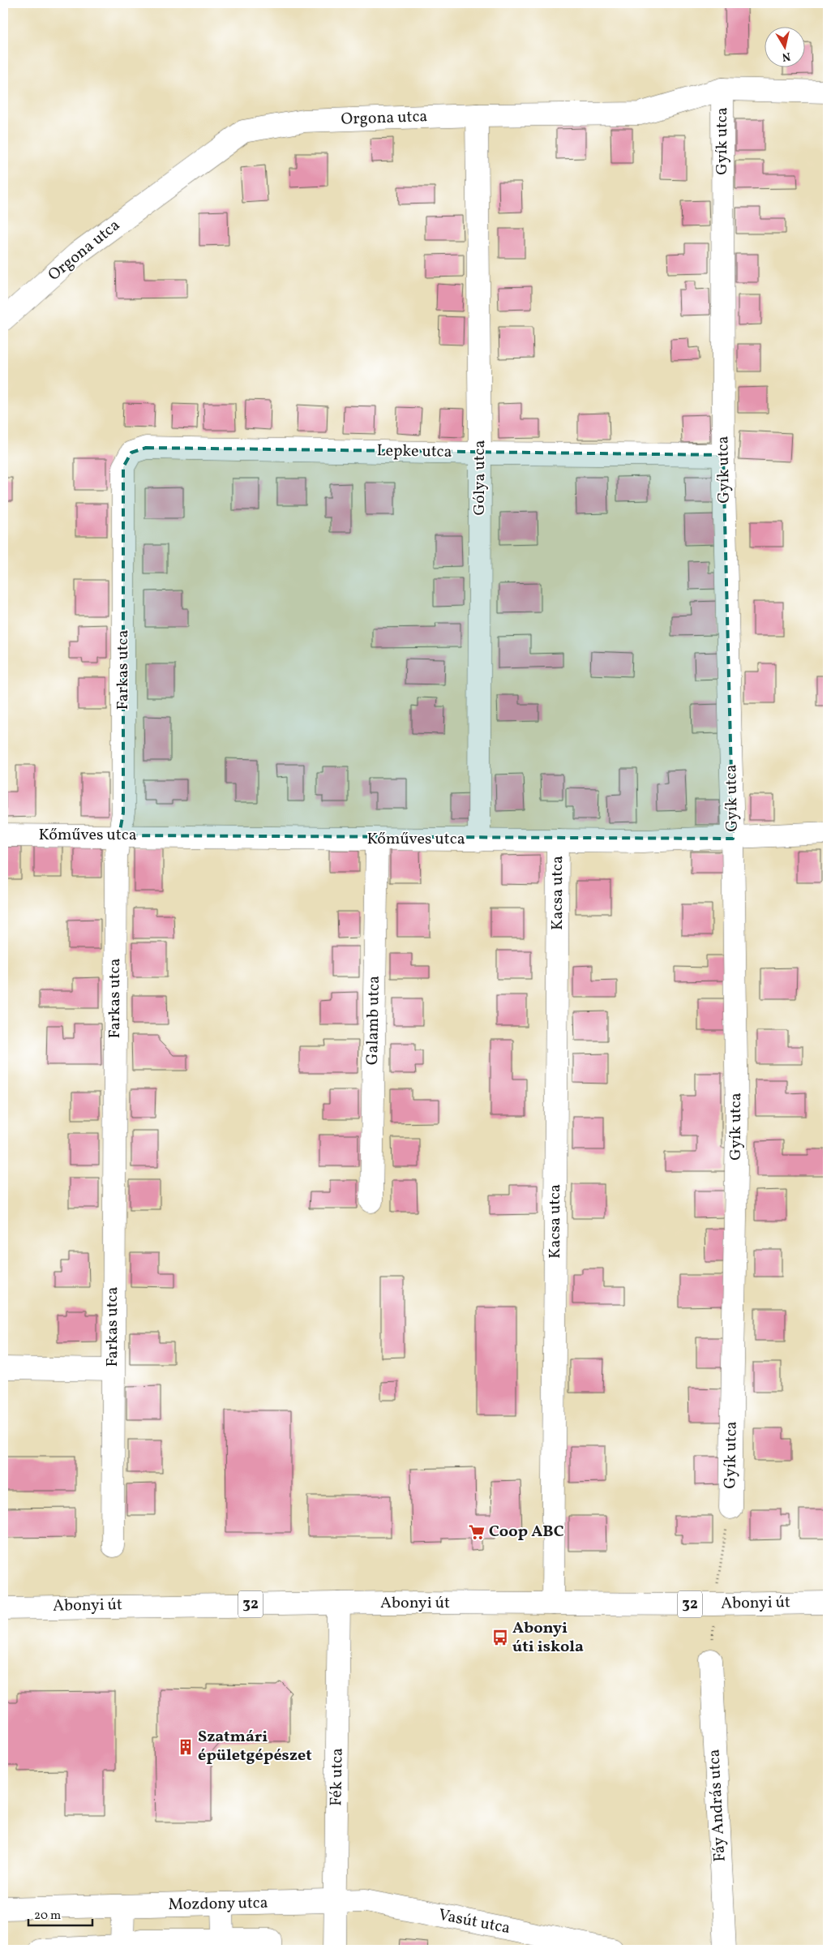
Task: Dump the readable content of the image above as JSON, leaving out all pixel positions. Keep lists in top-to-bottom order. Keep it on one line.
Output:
{"streets":{"street":["Orgona utca","Gyík utca","Lepke utca","Gólya utca","Farkas utca","Kőműves utca","Kacsa utca","Galamb utca","Abonyi út","32","Fék utca","Fáy András utca","Mozdony utca","Vasút utca"]},"crossings":[["Orgona utca","Gyík utca"],["Orgona utca","Gólya utca"],["Gyík utca","Lepke utca"],["Gyík utca","Kőműves utca"],["Lepke utca","Gólya utca"],["Lepke utca","Farkas utca"],["Gólya utca","Kőműves utca"],["Farkas utca","Kőműves utca"],["Kőműves utca","Kacsa utca"],["Kőműves utca","Galamb utca"],["Kacsa utca","Abonyi út"],["Abonyi út","Fék utca"],["Fék utca","Mozdony utca"],["Fék utca","Vasút utca"],["Mozdony utca","Vasút utca"]],"places":{"supermarket":["Coop ABC"],"bus stop":["Abonyi úti iskola"],"building":["Szatmári épületgépészet"]},"scale_bar":"20 m","north":"bottom"}
